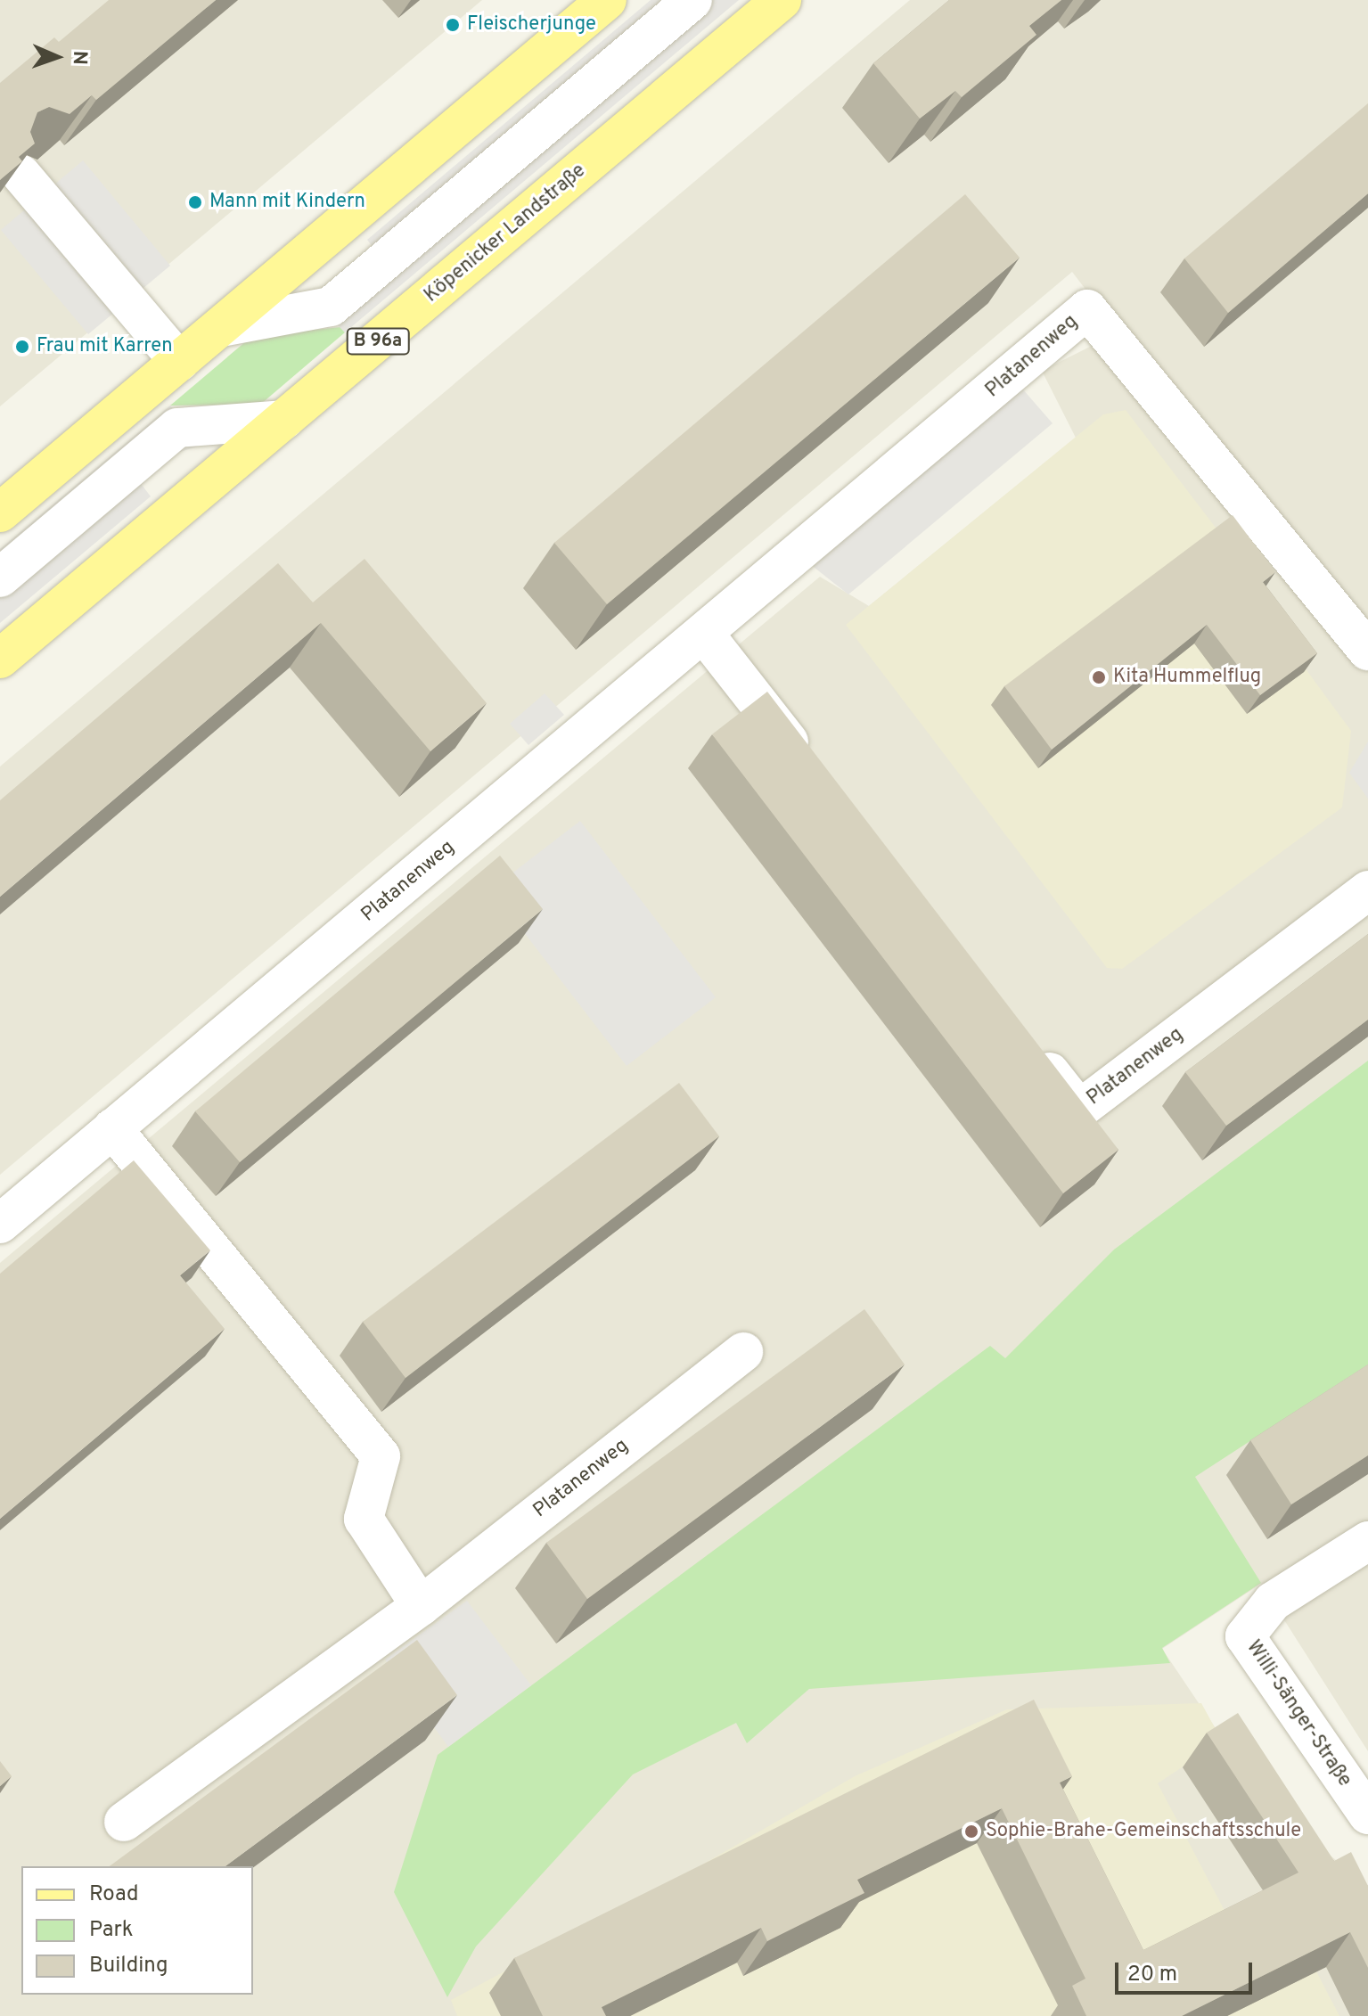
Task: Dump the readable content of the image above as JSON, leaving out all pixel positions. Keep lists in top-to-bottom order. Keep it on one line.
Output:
{"streets":{"main road":["Köpenicker Landstraße","B 96a"],"street":["Platanenweg","Willi-Sänger-Straße"]},"places":["Fleischerjunge","Mann mit Kindern","Frau mit Karren","Kita Hummelflug","Sophie-Brahe-Gemeinschaftsschule"],"legend":["Road","Park","Building"],"scale_bar":"20 m","north":"right"}
